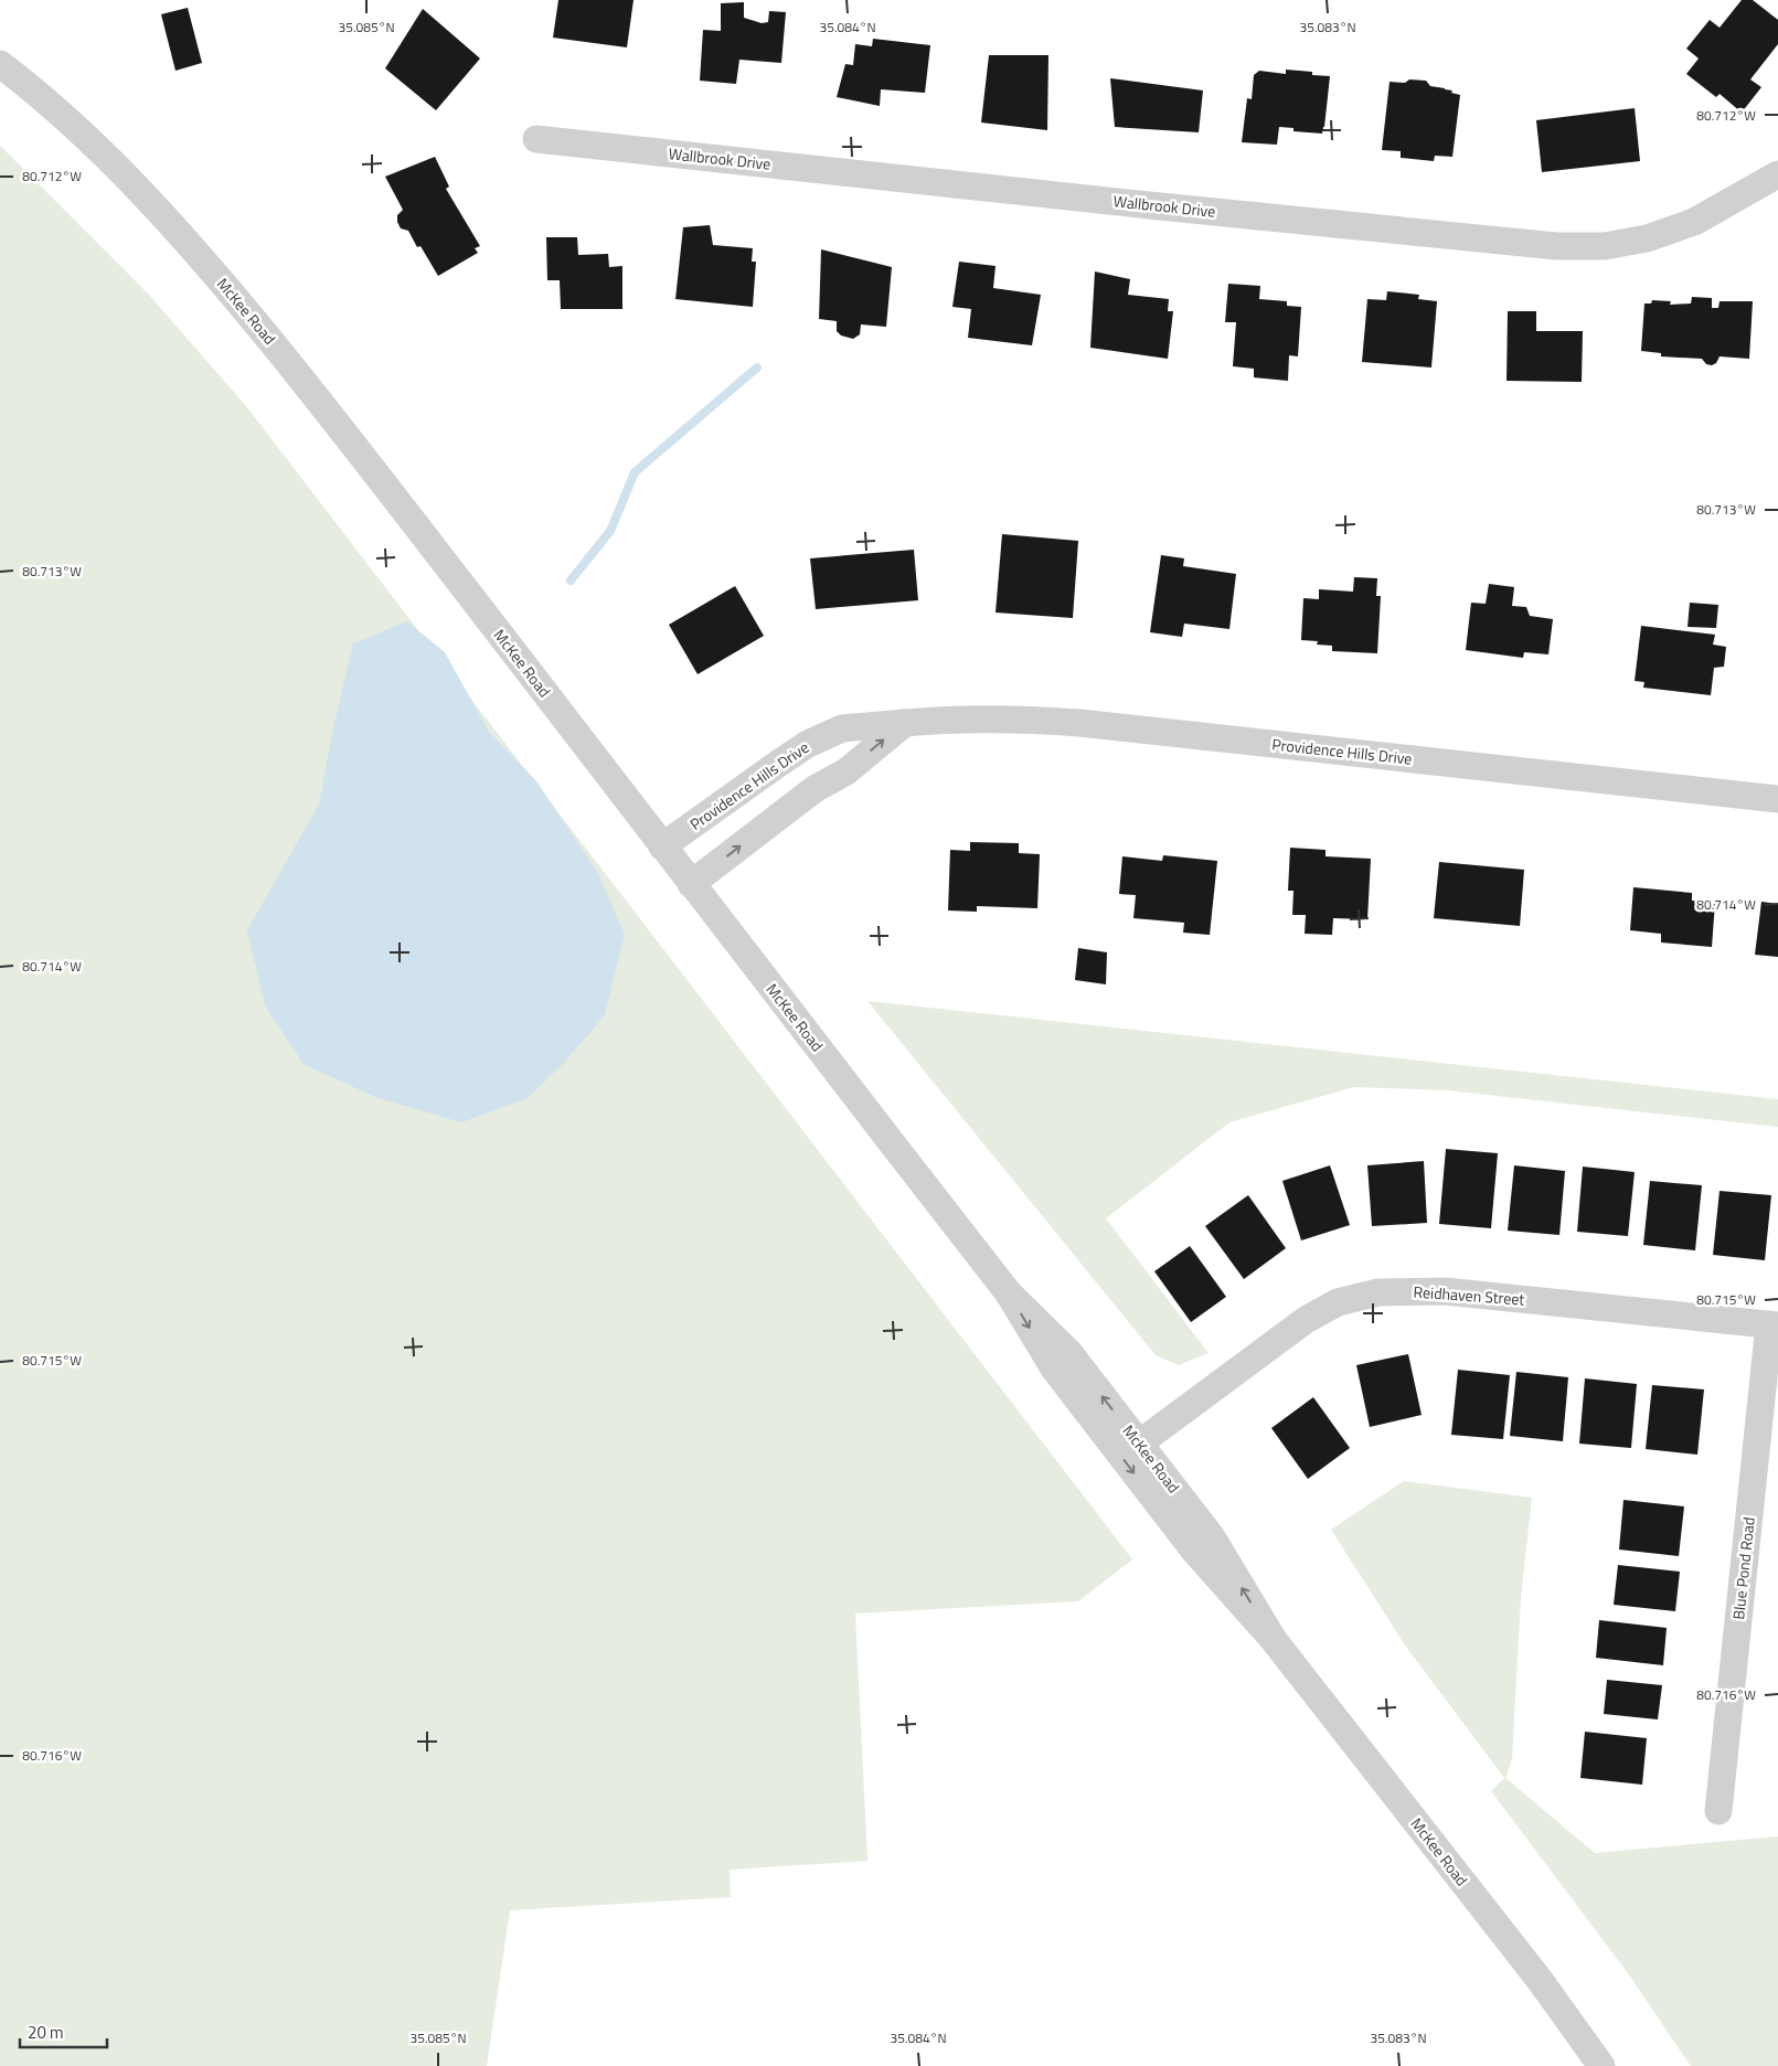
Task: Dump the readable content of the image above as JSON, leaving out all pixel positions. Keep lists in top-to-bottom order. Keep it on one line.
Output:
{"streets":{"street":["Wallbrook Drive","McKee Road","Providence Hills Drive","Reidhaven Street","Blue Pond Road"]},"crossings":[["McKee Road","Providence Hills Drive"],["McKee Road","Reidhaven Street"],["Reidhaven Street","Blue Pond Road"]],"scale_bar":"20 m","coordinates":["35.085°N","35.084°N","35.083°N","80.712°W","80.713°W","80.714°W","80.715°W","80.716°W"]}
